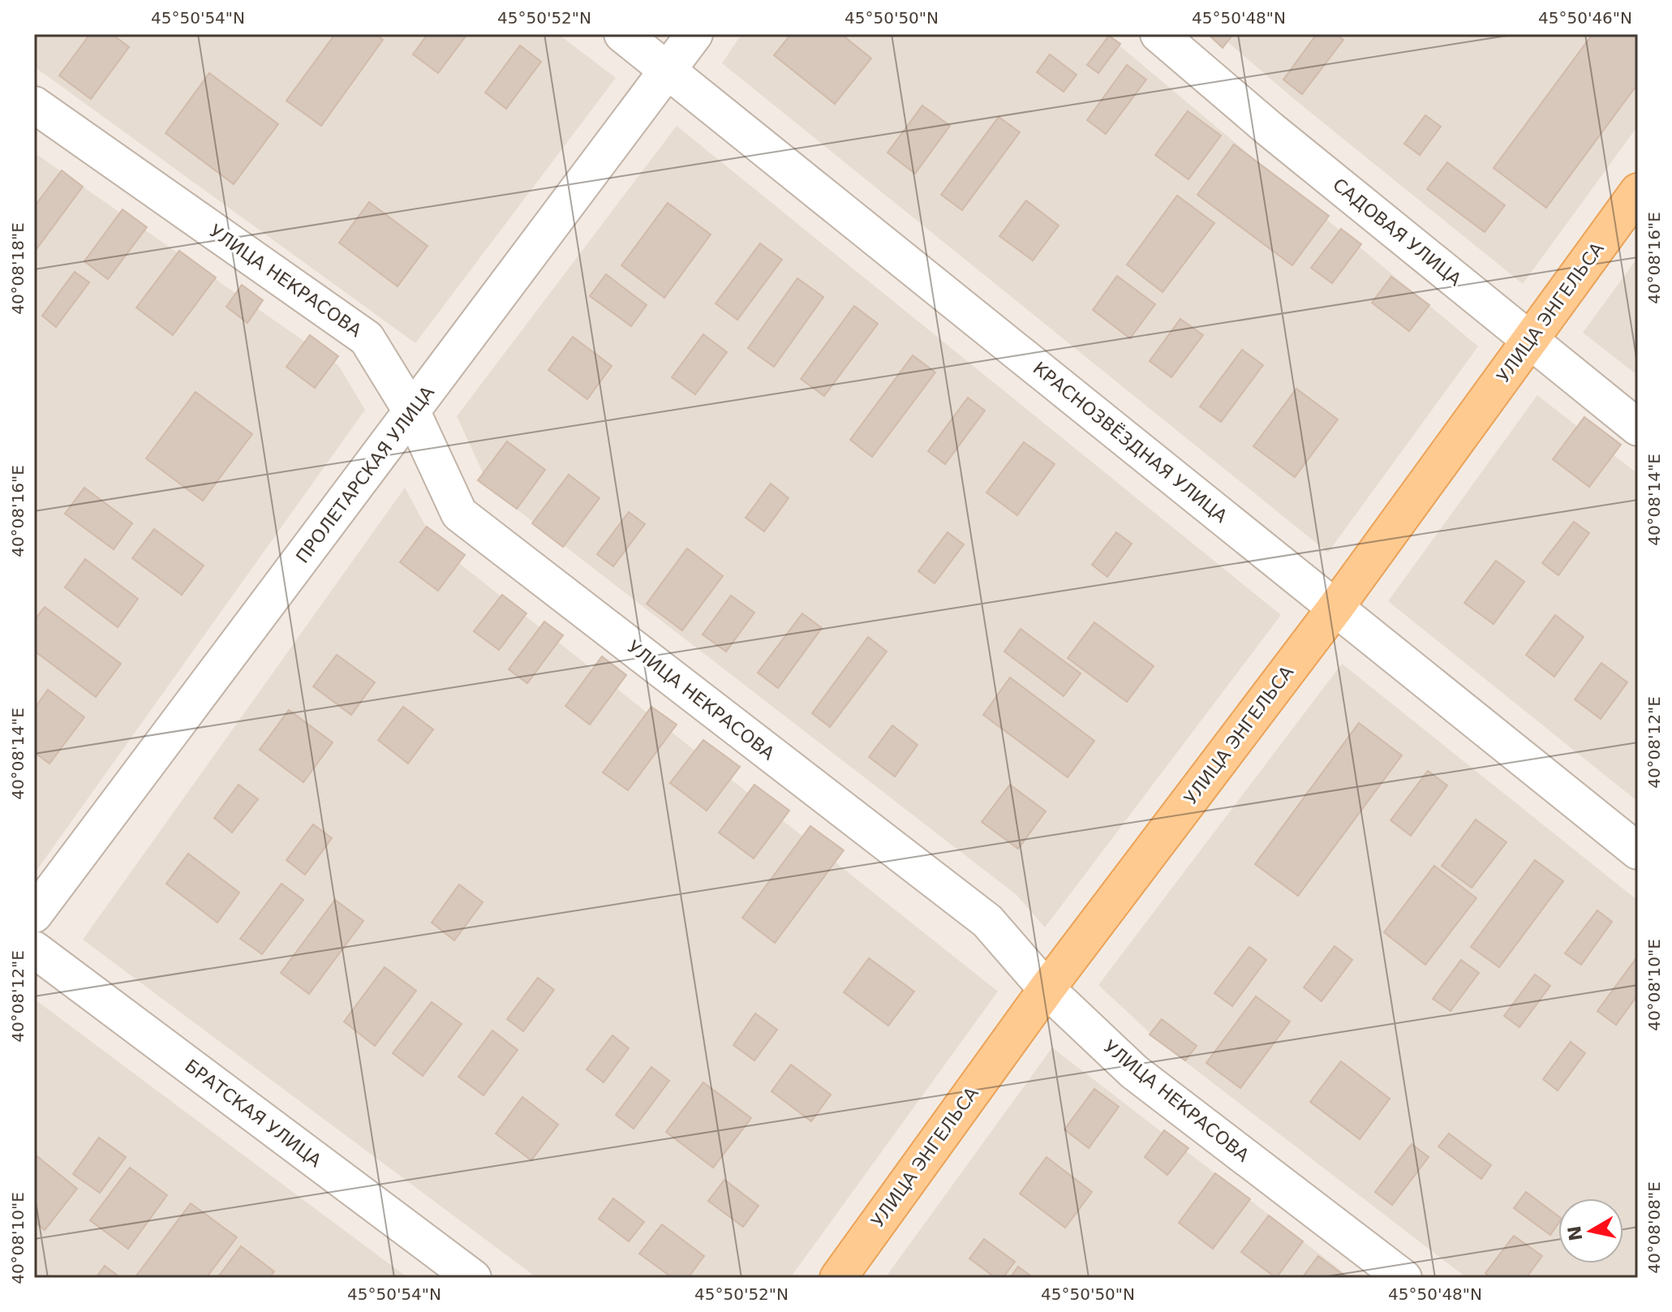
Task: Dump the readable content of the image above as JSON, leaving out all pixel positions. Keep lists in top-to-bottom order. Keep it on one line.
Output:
{"streets":{"main road":["УЛИЦА ЭНГЕЛЬСА"],"street":["САДОВАЯ УЛИЦА","УЛИЦА НЕКРАСОВА","КРАСНОЗВЁЗДНАЯ УЛИЦА","ПРОЛЕТАРСКАЯ УЛИЦА","БРАТСКАЯ УЛИЦА"]},"crossings":[["САДОВАЯ УЛИЦА","УЛИЦА ЭНГЕЛЬСА"],["УЛИЦА НЕКРАСОВА","УЛИЦА ЭНГЕЛЬСА"],["УЛИЦА НЕКРАСОВА","ПРОЛЕТАРСКАЯ УЛИЦА"],["УЛИЦА ЭНГЕЛЬСА","КРАСНОЗВЁЗДНАЯ УЛИЦА"],["КРАСНОЗВЁЗДНАЯ УЛИЦА","ПРОЛЕТАРСКАЯ УЛИЦА"]],"north":"left","coordinates":["45°50'54\"N","45°50'52\"N","45°50'50\"N","45°50'48\"N","45°50'46\"N","40°08'16\"E","40°08'18\"E","40°08'14\"E","40°08'12\"E","40°08'10\"E","40°08'08\"E"]}
